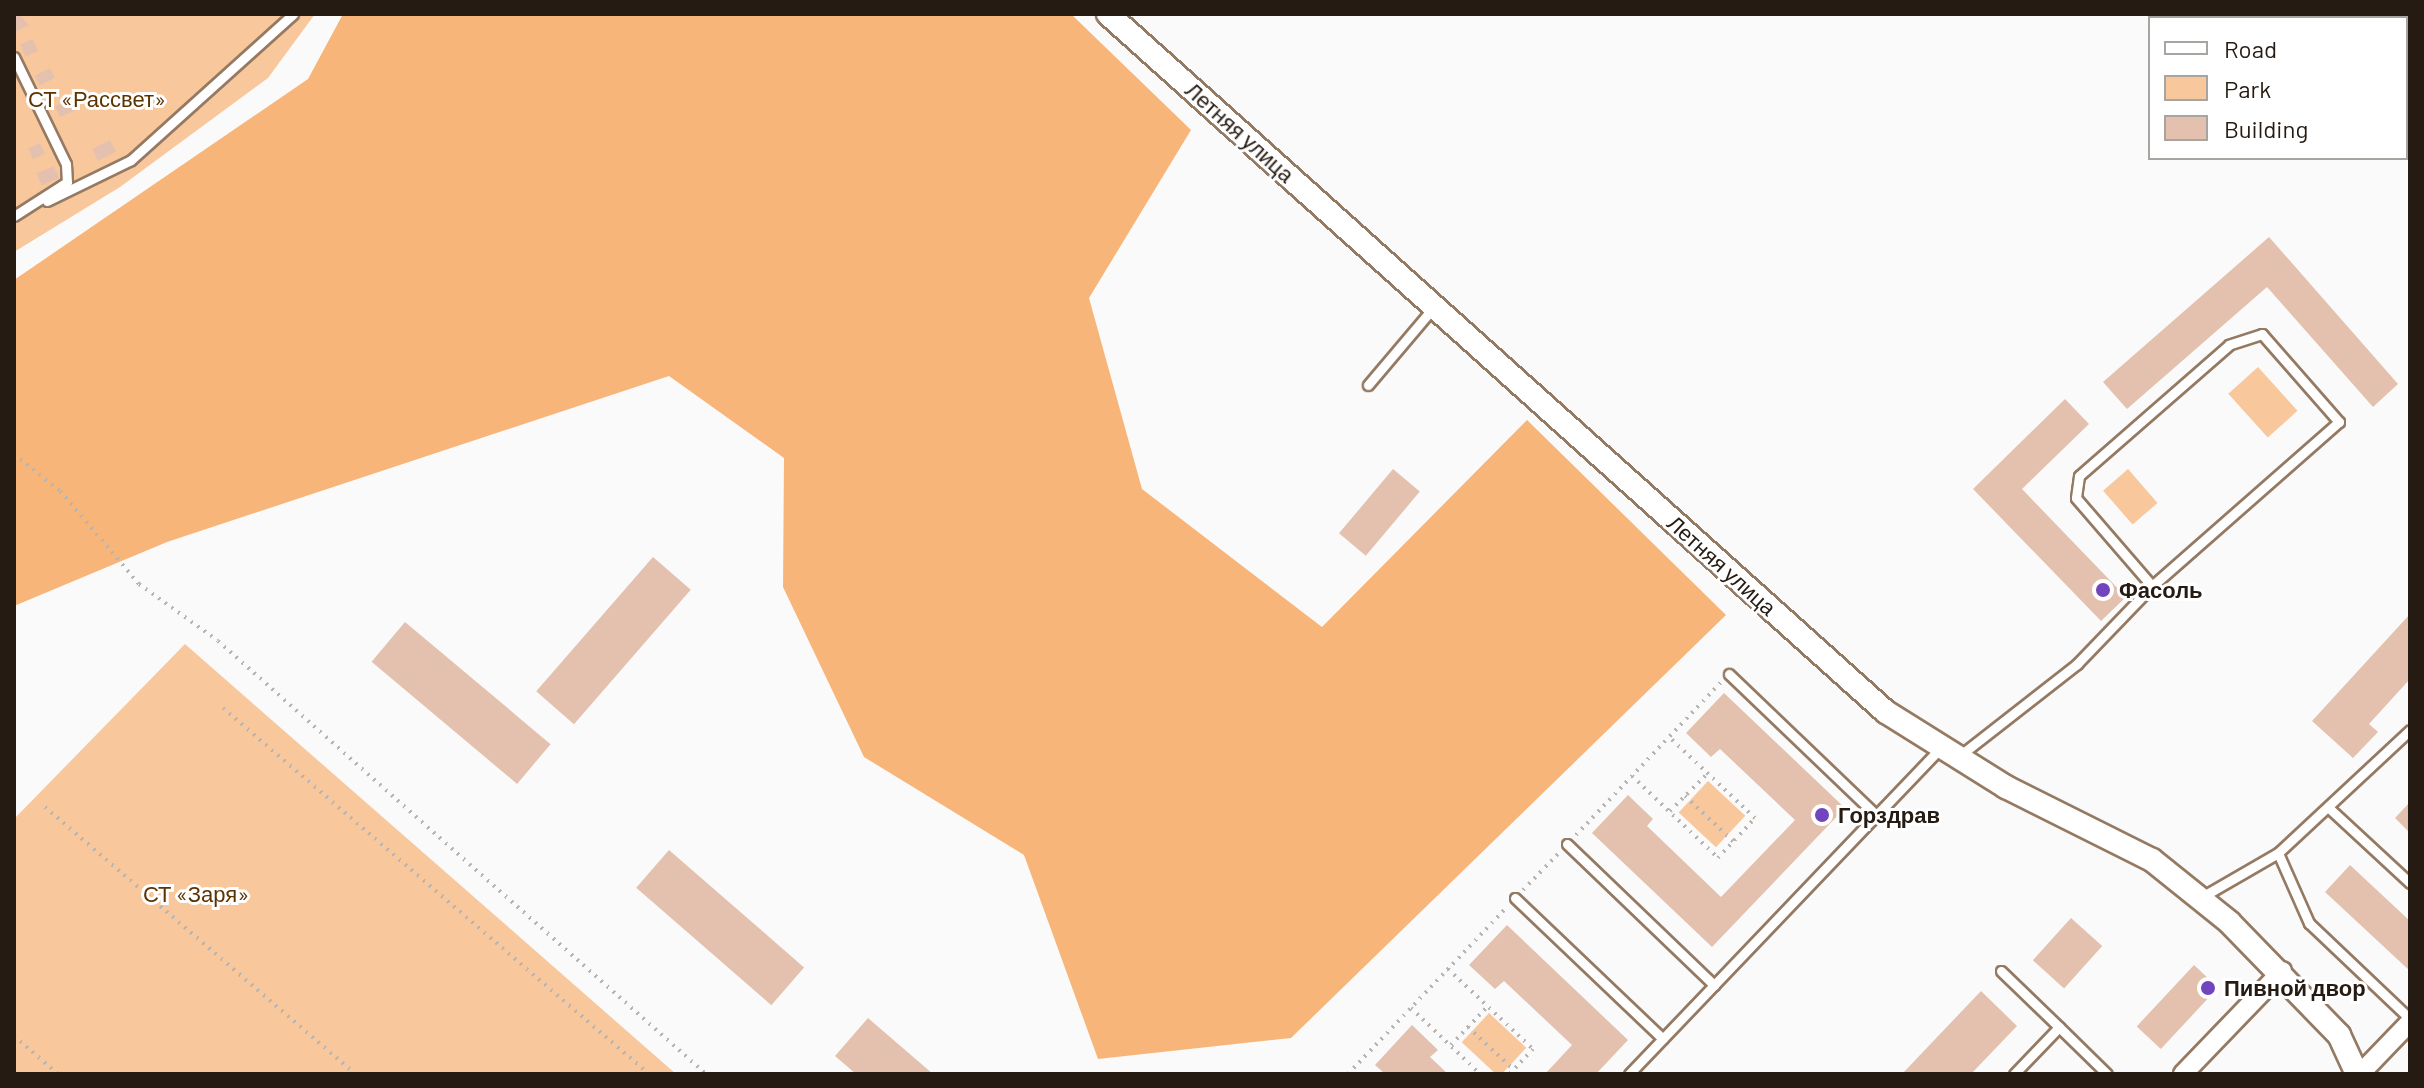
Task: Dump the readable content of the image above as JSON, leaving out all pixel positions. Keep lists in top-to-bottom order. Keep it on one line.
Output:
{"streets":{"street":["Летняя улица"]},"parks":["СТ «Рассвет»","СТ «Заря»"],"places":["Фасоль","Горздрав","Пивной двор"],"legend":["Road","Park","Building"]}
